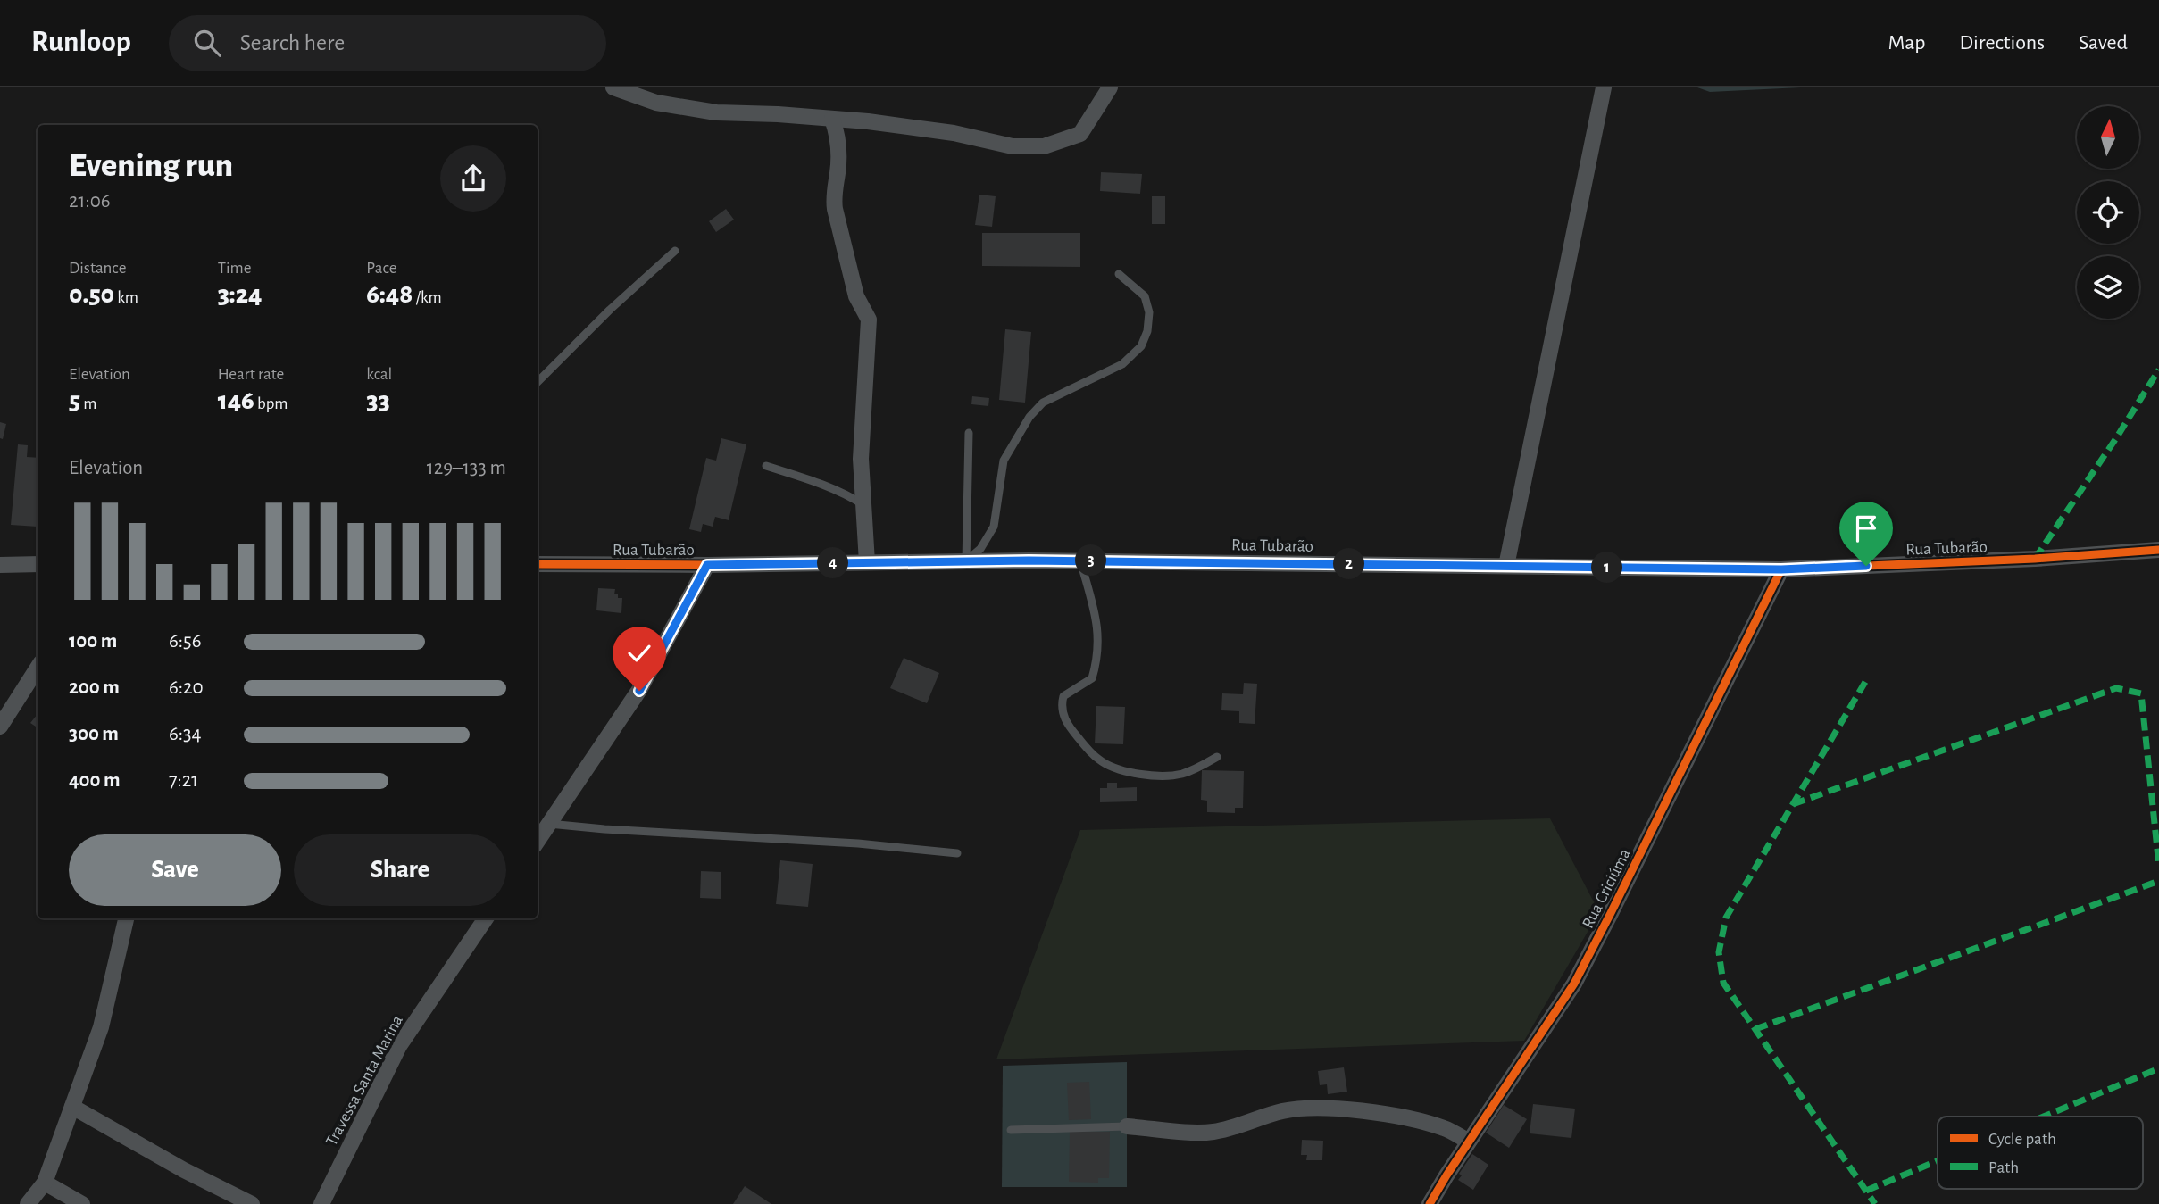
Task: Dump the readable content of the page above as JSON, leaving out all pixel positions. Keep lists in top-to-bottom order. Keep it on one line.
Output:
{"streets":{"street":["Rua Tubarão","Rua Criciúma","Travessa Santa Marina"]},"crossings":[["Rua Tubarão","Rua Criciúma"]],"legend":["Cycle path","Path"],"north":"top","page":{"header":"Runloop","search":"Search here","nav":["Map","Directions","Saved"],"heading":["Evening run","21:06"],"stats":[["Distance","0.50 km"],["Time","3:24"],["Pace","6:48 /km"],["Elevation","5 m"],["Heart rate","146 bpm"],["kcal","33"]],"chart":["Elevation","129–133 m"],"pins":["3","4","2","1"],"list":[{"name":"100 m","note":"6:56"},{"name":"200 m","note":"6:20"},{"name":"300 m","note":"6:34"},{"name":"400 m","note":"7:21"}],"buttons":["Save","Share"]}}
